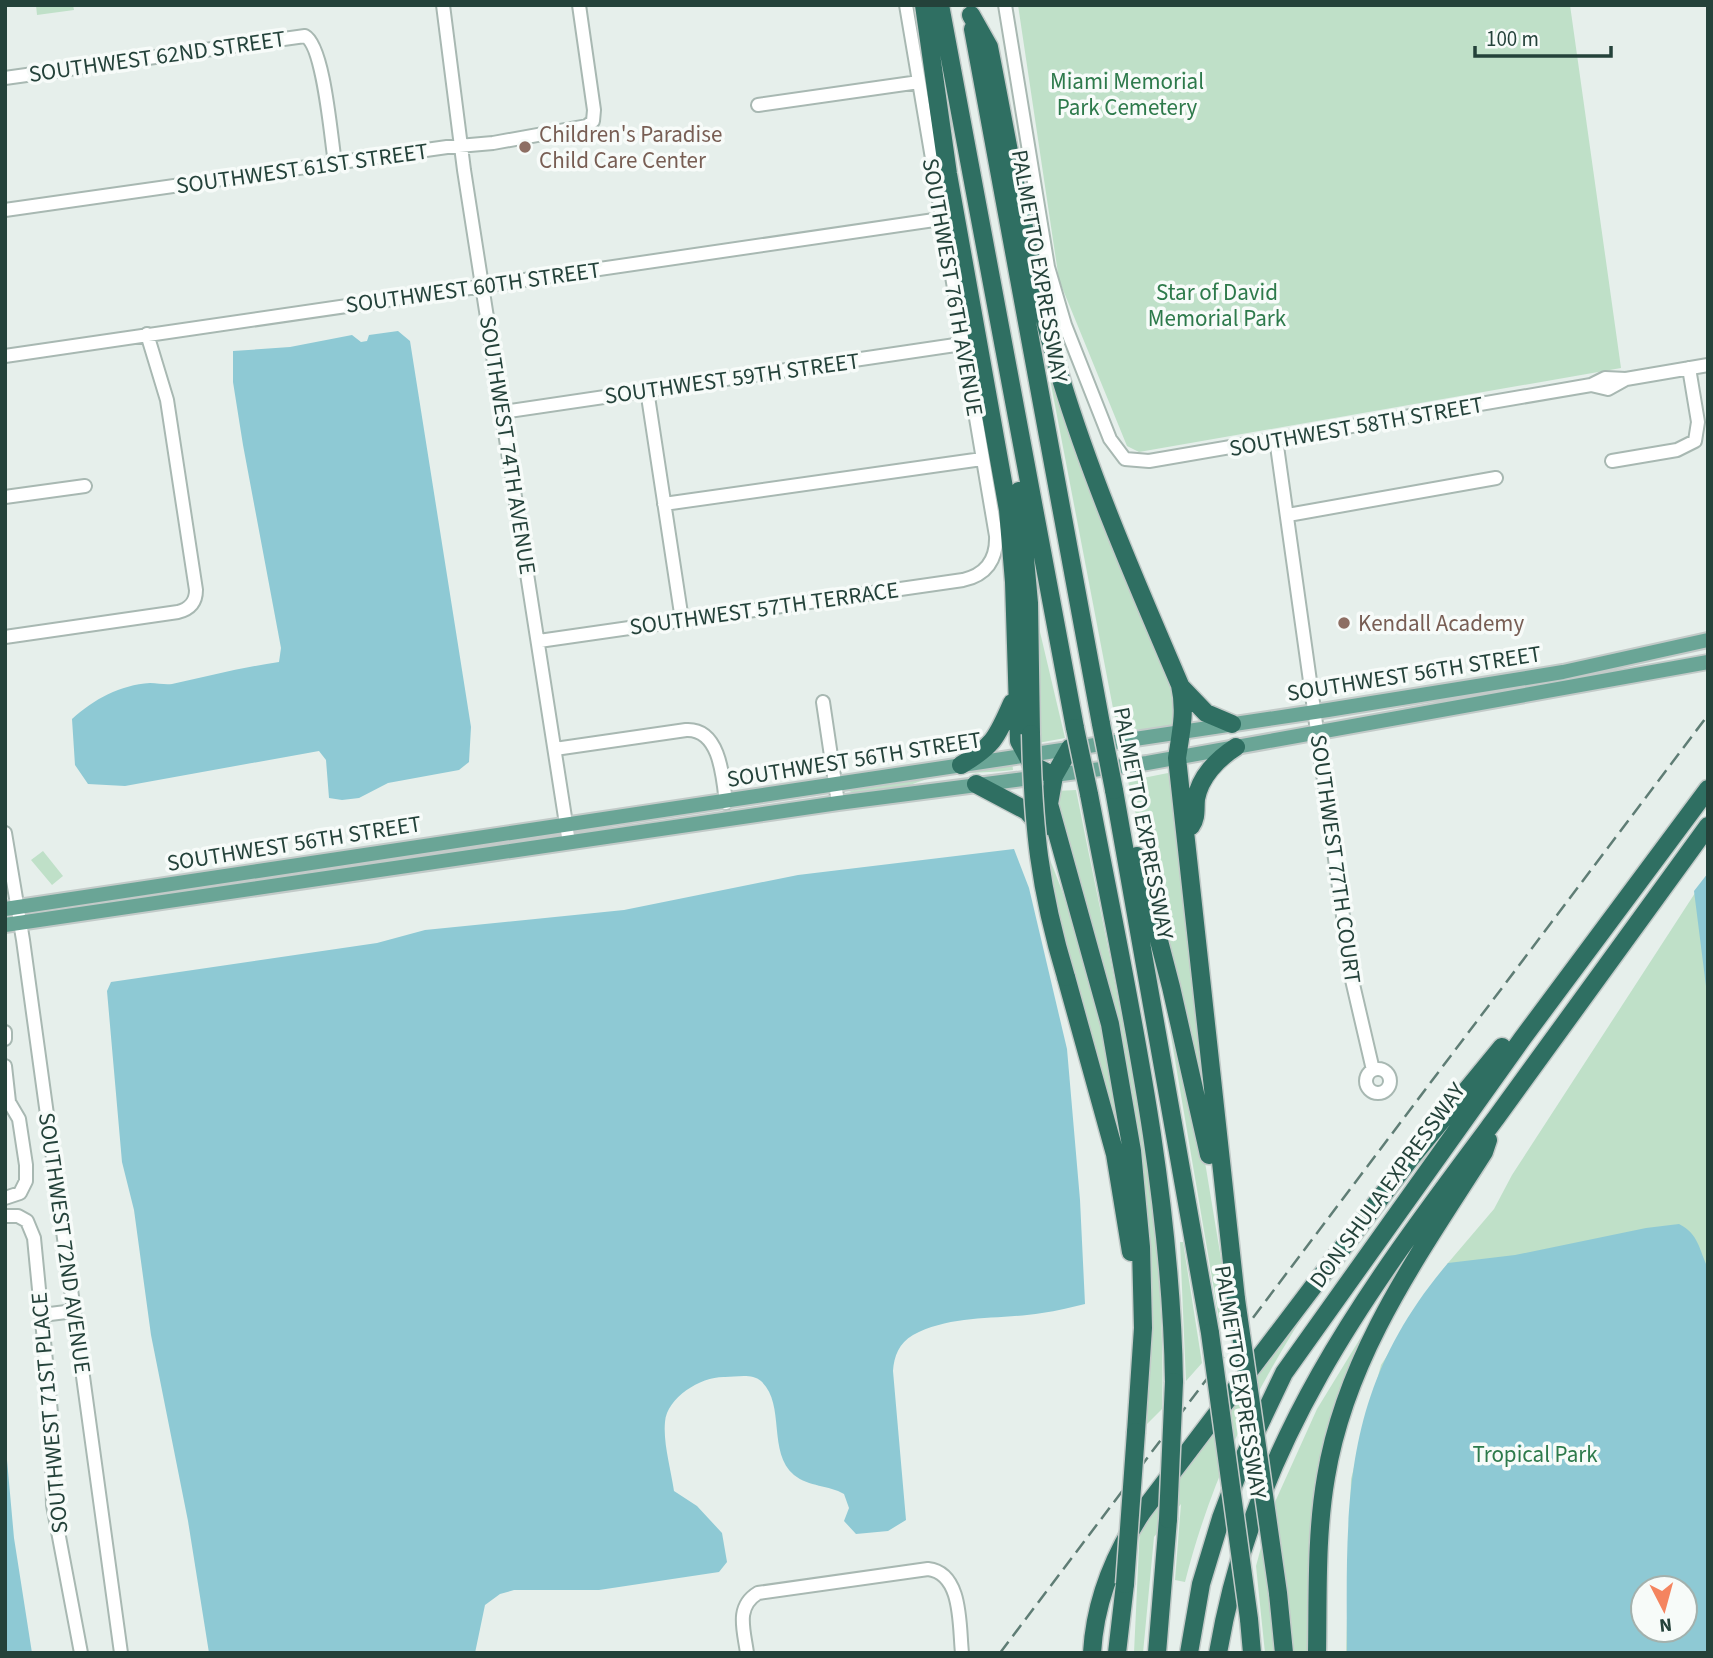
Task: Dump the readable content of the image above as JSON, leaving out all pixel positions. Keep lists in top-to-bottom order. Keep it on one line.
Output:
{"streets":{"highway":["PALMETTO EXPRESSWAY","DON SHULA EXPRESSWAY"],"main road":["SOUTHWEST 56TH STREET"],"street":["SOUTHWEST 62ND STREET","SOUTHWEST 61ST STREET","SOUTHWEST 60TH STREET","SOUTHWEST 76TH AVENUE","SOUTHWEST 59TH STREET","SOUTHWEST 58TH STREET","SOUTHWEST 74TH AVENUE","SOUTHWEST 57TH TERRACE","SOUTHWEST 77TH COURT","SOUTHWEST 72ND AVENUE","SOUTHWEST 71ST PLACE"]},"crossings":[["SOUTHWEST 62ND STREET","SOUTHWEST 61ST STREET"],["SOUTHWEST 61ST STREET","SOUTHWEST 74TH AVENUE"],["SOUTHWEST 60TH STREET","SOUTHWEST 76TH AVENUE"],["SOUTHWEST 60TH STREET","SOUTHWEST 74TH AVENUE"],["SOUTHWEST 76TH AVENUE","SOUTHWEST 59TH STREET"],["SOUTHWEST 76TH AVENUE","SOUTHWEST 57TH TERRACE"],["SOUTHWEST 59TH STREET","SOUTHWEST 74TH AVENUE"],["SOUTHWEST 58TH STREET","SOUTHWEST 77TH COURT"],["SOUTHWEST 74TH AVENUE","SOUTHWEST 57TH TERRACE"],["SOUTHWEST 74TH AVENUE","SOUTHWEST 56TH STREET"],["SOUTHWEST 56TH STREET","SOUTHWEST 77TH COURT"],["SOUTHWEST 56TH STREET","SOUTHWEST 72ND AVENUE"]],"parks":["Miami Memorial Park Cemetery","Star of David Memorial Park","Tropical Park"],"places":["Children's Paradise Child Care Center","Kendall Academy"],"scale_bar":"100 m","north":"bottom"}
